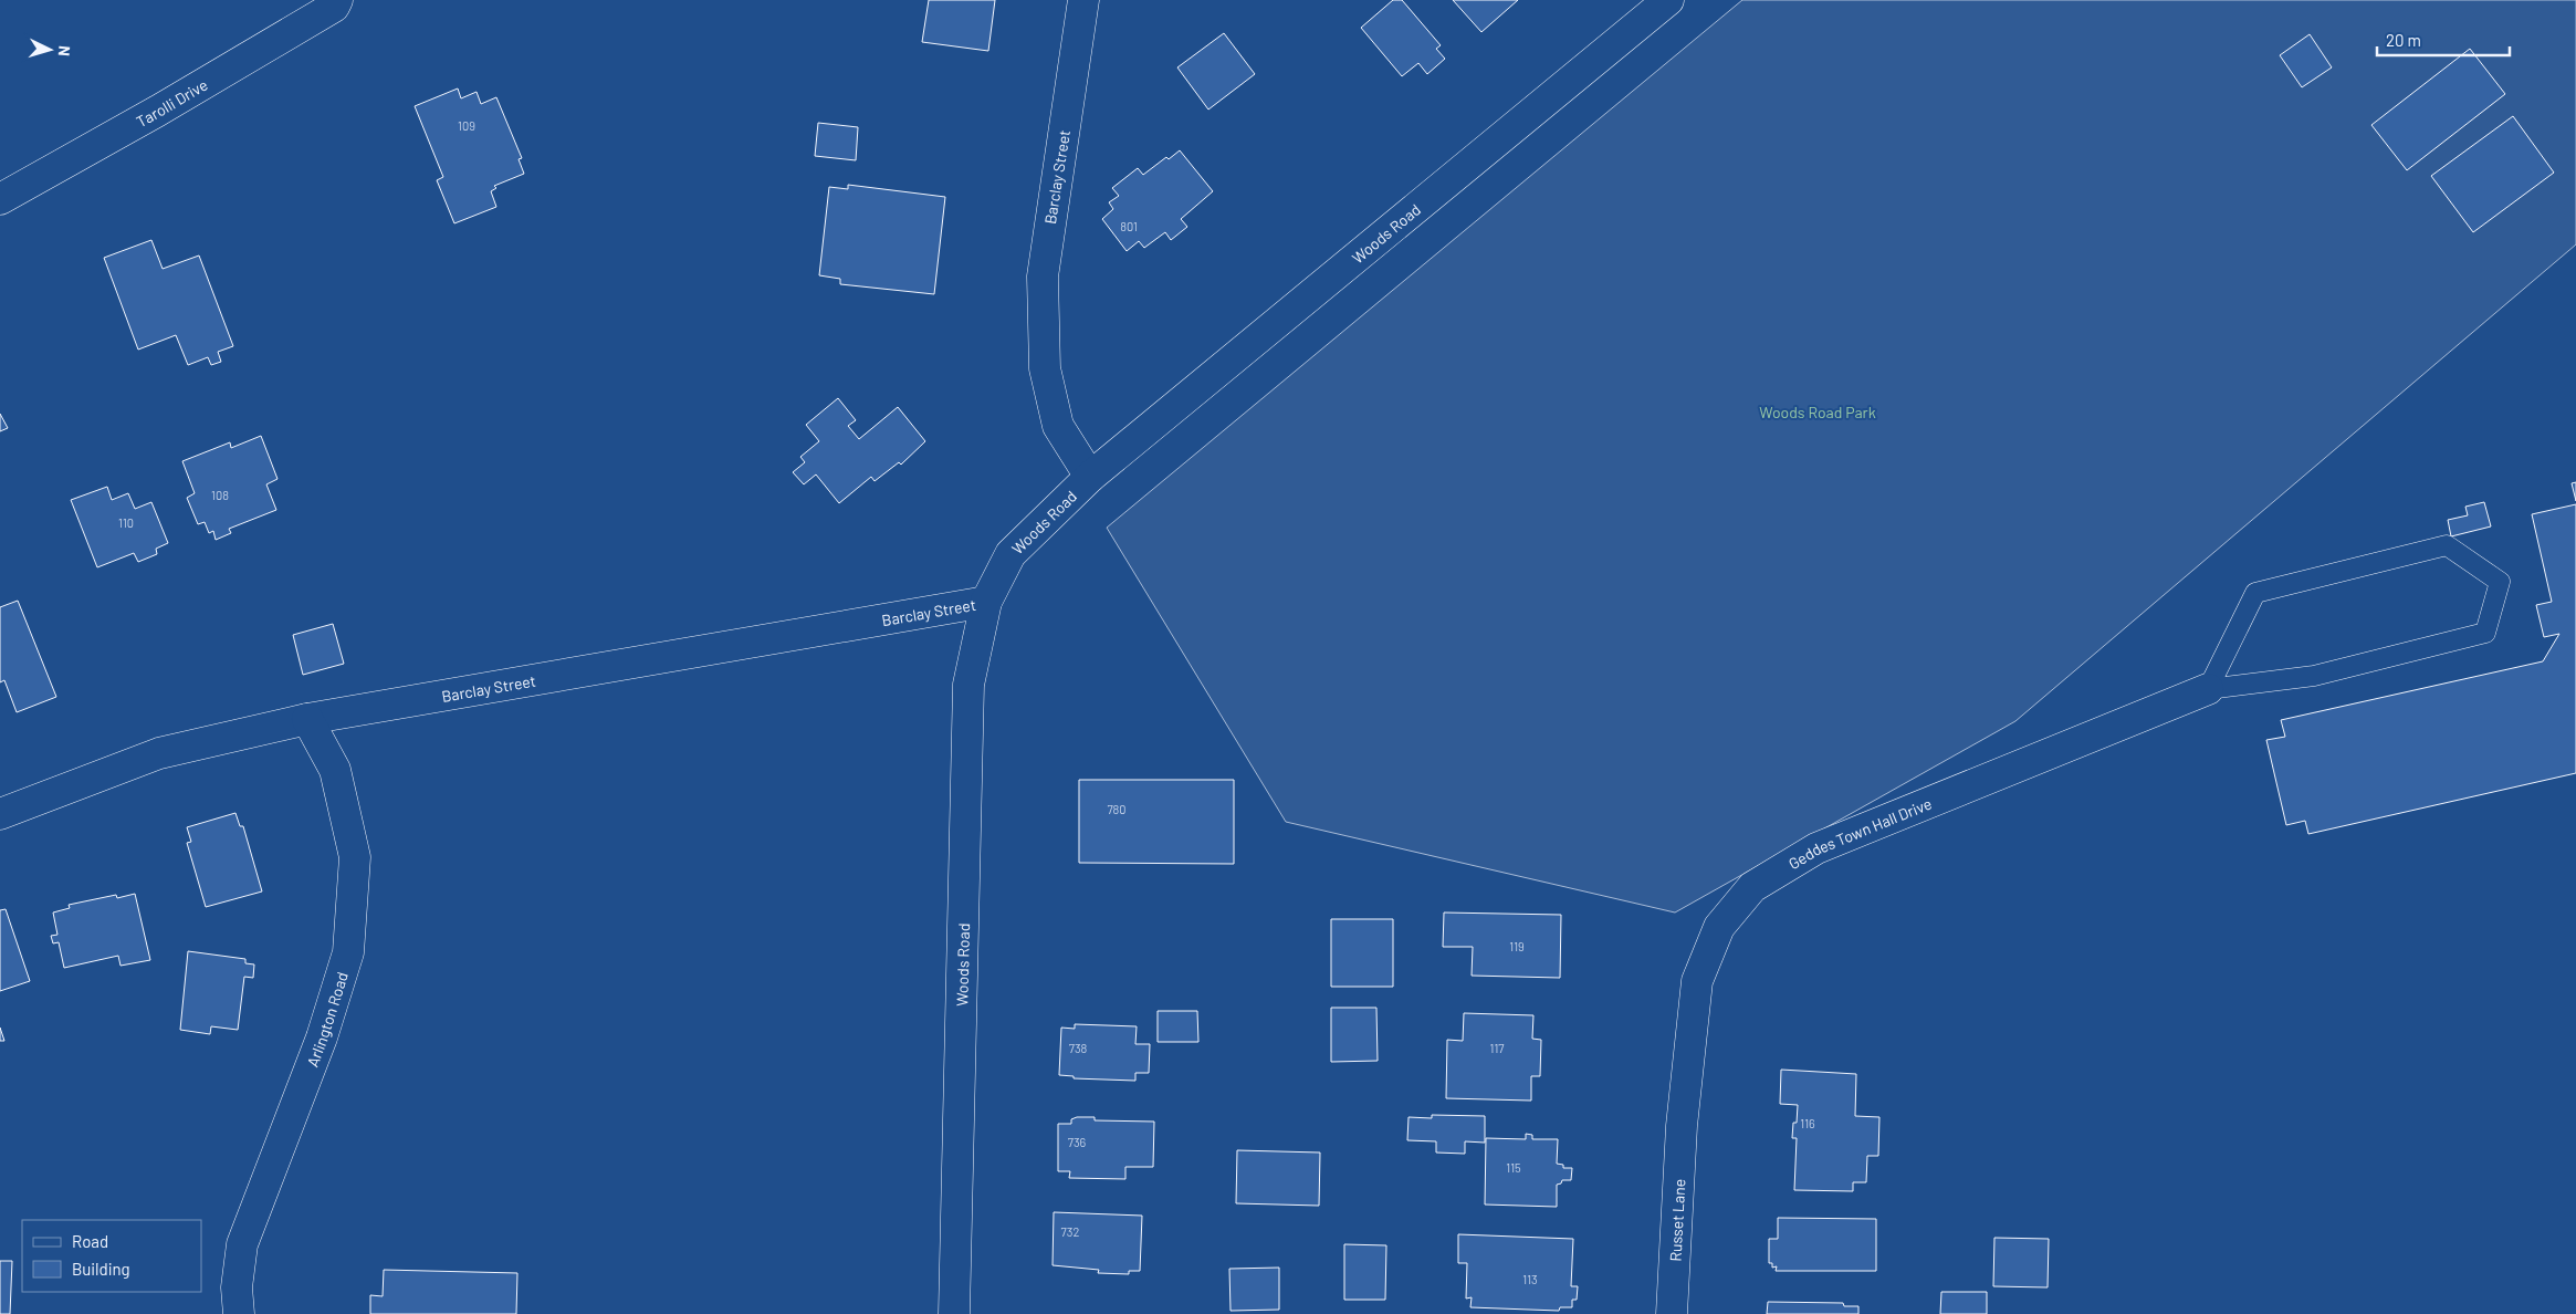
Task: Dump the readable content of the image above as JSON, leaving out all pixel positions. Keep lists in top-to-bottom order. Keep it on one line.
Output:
{"streets":{"street":["Tarolli Drive","Barclay Street","Woods Road","Geddes Town Hall Drive","Arlington Road","Russet Lane"]},"crossings":[["Barclay Street","Woods Road"],["Barclay Street","Arlington Road"],["Geddes Town Hall Drive","Russet Lane"]],"parks":["Woods Road Park"],"house_numbers":["109","801","108","110","780","119","738","117","116","736","115","732","113"],"legend":["Road","Building"],"scale_bar":"20 m","north":"right"}
